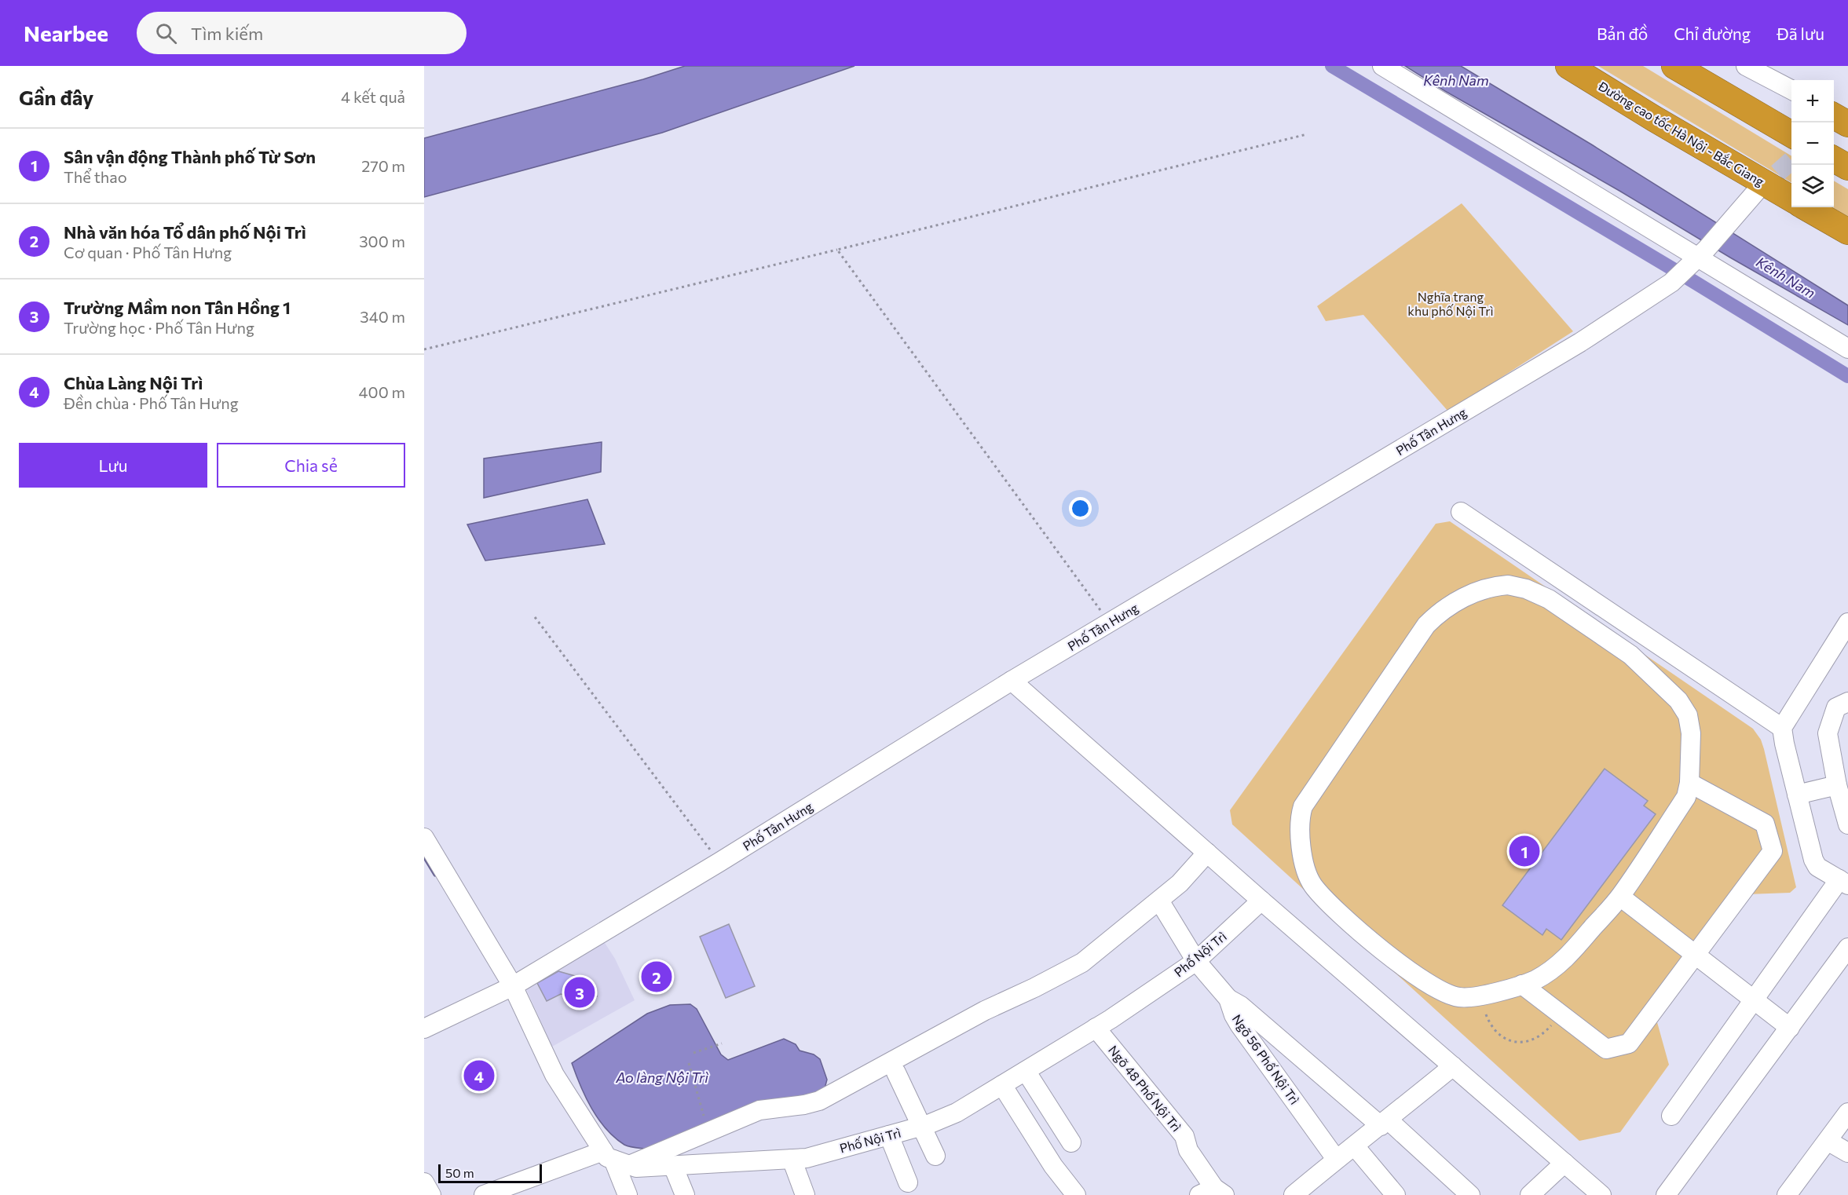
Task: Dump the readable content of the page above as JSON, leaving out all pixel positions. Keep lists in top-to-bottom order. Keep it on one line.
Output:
{"streets":{"highway":["Đường cao tốc Hà Nội - Bắc Giang"],"street":["Phố Tân Hưng","Phố Nội Trì","Ngõ 56 Phố Nội Trì","Ngõ 48 Phố Nội Trì"]},"crossings":[["Phố Nội Trì","Ngõ 56 Phố Nội Trì"],["Phố Nội Trì","Ngõ 48 Phố Nội Trì"]],"water":["Kênh Nam","Ao làng Nội Trì"],"parks":["Nghĩa trang khu phố Nội Trì"],"scale_bar":"50 m","page":{"header":"Nearbee","search":"Tìm kiếm","nav":["Bản đồ","Chỉ đường","Đã lưu"],"heading":["Gần đây","4 kết quả"],"map_buttons":["+","−"],"list":[{"mark":"1","name":"Sân vận động Thành phố Từ Sơn","note":"Thể thao","value":"270 m"},{"mark":"2","name":"Nhà văn hóa Tổ dân phố Nội Trì","note":"Cơ quan · Phố Tân Hưng","value":"300 m"},{"mark":"3","name":"Trường Mầm non Tân Hồng 1","note":"Trường học · Phố Tân Hưng","value":"340 m"},{"mark":"4","name":"Chùa Làng Nội Trì","note":"Đền chùa · Phố Tân Hưng","value":"400 m"}],"buttons":["Lưu","Chia sẻ"],"pins":["1","2","3","4"],"scale":"50 m"}}
